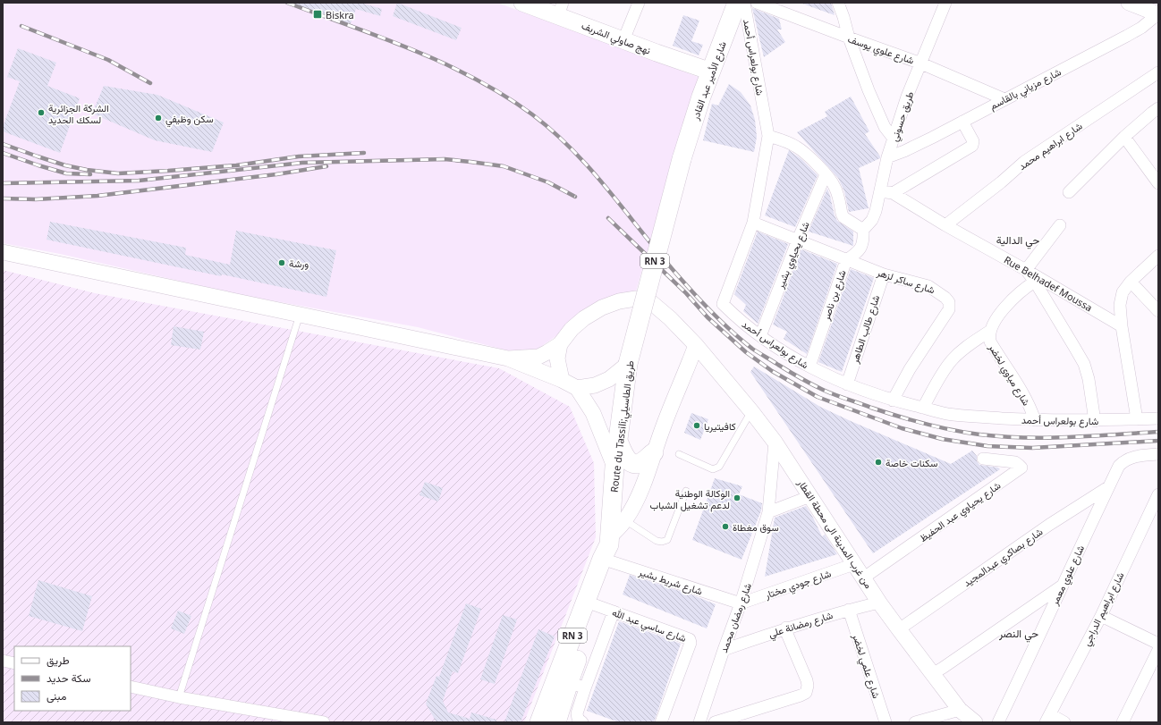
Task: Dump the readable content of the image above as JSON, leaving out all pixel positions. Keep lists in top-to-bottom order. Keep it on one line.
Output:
{"streets":{"main road":["نهج صاولي الشربف","شارع الأمير عبد القادر","RN 3","Route du Tassili;طريق الطاسيلي"],"street":["شارع علوي يوسف","شارع بولعراس أحمد","شارع مزياني بالقاسم","طريق حسوني","شارع ابراهيم محمد","شارع يحياوي بشير","شارع ساكر لزهر","Rue Belhadef Moussa","شارع بن ناصر","شارع طالب الطاهر","شارع مياوي لخضر","شارع يحياوي عبد الحفيظ","من غرب المدينة الى محطة القطار","شارع بصاكري عبدالمجيد","شارع علوي معمر","شارع شريط بشير","شارع جودي مختار","شارع ابراهيم الدراجي","شارع رمضان محمد","شارع رمضانة علي","شارع ساسي عبد الله","شارع علمي لخضر"]},"crossings":[["نهج صاولي الشربف","شارع الأمير عبد القادر"],["شارع علوي يوسف","شارع مزياني بالقاسم"],["شارع علوي يوسف","طريق حسوني"],["شارع بولعراس أحمد","شارع يحياوي بشير"],["شارع بولعراس أحمد","شارع ساكر لزهر"],["شارع بولعراس أحمد","شارع بن ناصر"],["شارع بولعراس أحمد","شارع طالب الطاهر"],["شارع بولعراس أحمد","شارع مياوي لخضر"],["شارع الأمير عبد القادر","Route du Tassili;طريق الطاسيلي"],["شارع مزياني بالقاسم","طريق حسوني"],["طريق حسوني","Rue Belhadef Moussa"],["طريق حسوني","شارع بن ناصر"],["شارع ابراهيم محمد","Rue Belhadef Moussa"],["شارع يحياوي بشير","شارع ساكر لزهر"],["شارع ساكر لزهر","شارع بن ناصر"],["شارع ساكر لزهر","شارع طالب الطاهر"],["Route du Tassili;طريق الطاسيلي","شارع شريط بشير"],["Route du Tassili;طريق الطاسيلي","شارع ساسي عبد الله"],["شارع يحياوي عبد الحفيظ","من غرب المدينة الى محطة القطار"],["من غرب المدينة الى محطة القطار","شارع بصاكري عبدالمجيد"],["من غرب المدينة الى محطة القطار","شارع جودي مختار"],["من غرب المدينة الى محطة القطار","شارع رمضان محمد"],["من غرب المدينة الى محطة القطار","شارع رمضانة علي"],["شارع بصاكري عبدالمجيد","شارع علوي معمر"],["شارع شريط بشير","شارع جودي مختار"],["شارع شريط بشير","شارع رمضان محمد"],["شارع جودي مختار","شارع رمضان محمد"],["شارع رمضان محمد","شارع رمضانة علي"],["شارع رمضانة علي","شارع علمي لخضر"]],"districts":["حي الدالية","حي النصر"],"places":{"transit":["Biskra"],"other":["الشركة الجزائرية لسكك الحديد","سكن وظيفي","ورشة","كافيتيريا","سكنات خاصة","الوكالة الوطنية لدعم تشغيل الشباب","سوق مغطاة"]},"legend":["طريق","سكة حديد","مبنى"]}
